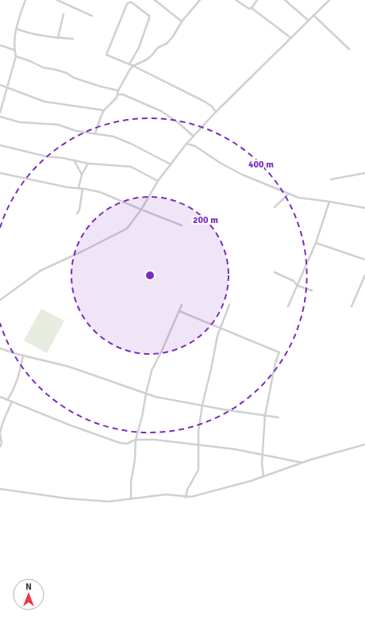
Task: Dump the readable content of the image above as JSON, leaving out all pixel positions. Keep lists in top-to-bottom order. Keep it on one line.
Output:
{"north":"top","rings":["400 m","200 m"]}
